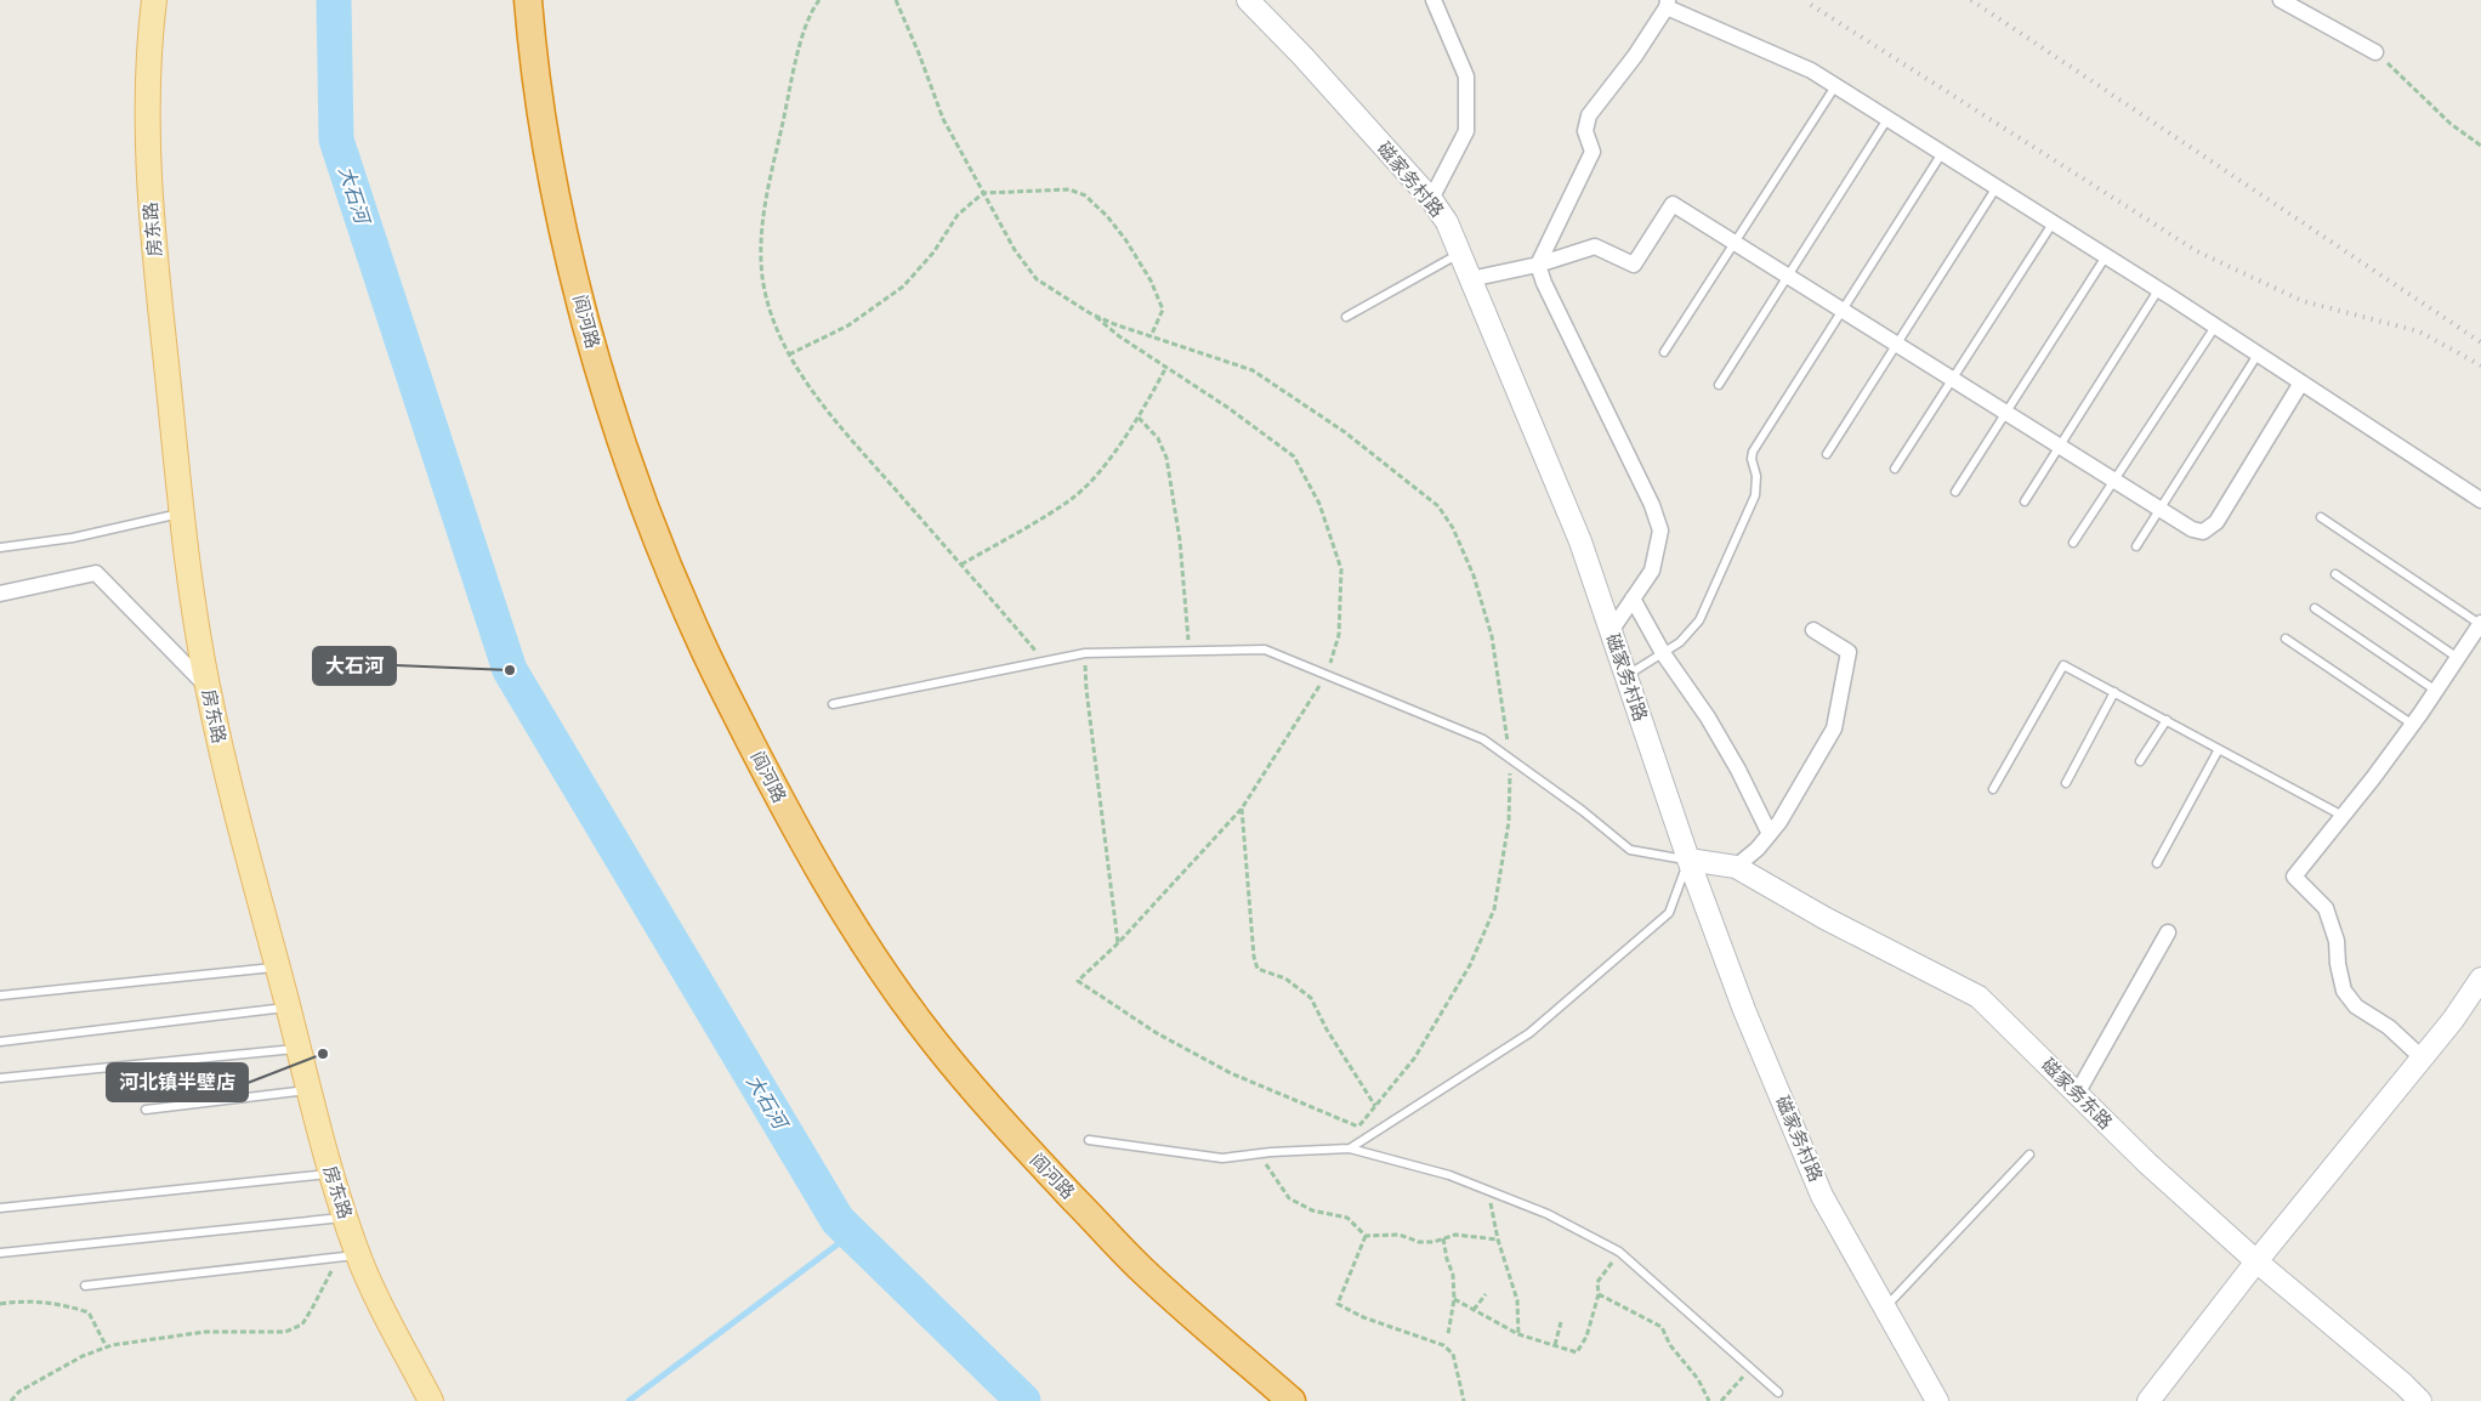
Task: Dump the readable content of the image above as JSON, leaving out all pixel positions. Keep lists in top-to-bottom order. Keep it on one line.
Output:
{"streets":{"highway":["阎河路"],"main road":["房东路"],"street":["磁家务村路","磁家务东路"]},"crossings":[["磁家务村路","磁家务东路"]],"water":["大石河"],"places":["大石河","河北镇半壁店"]}
